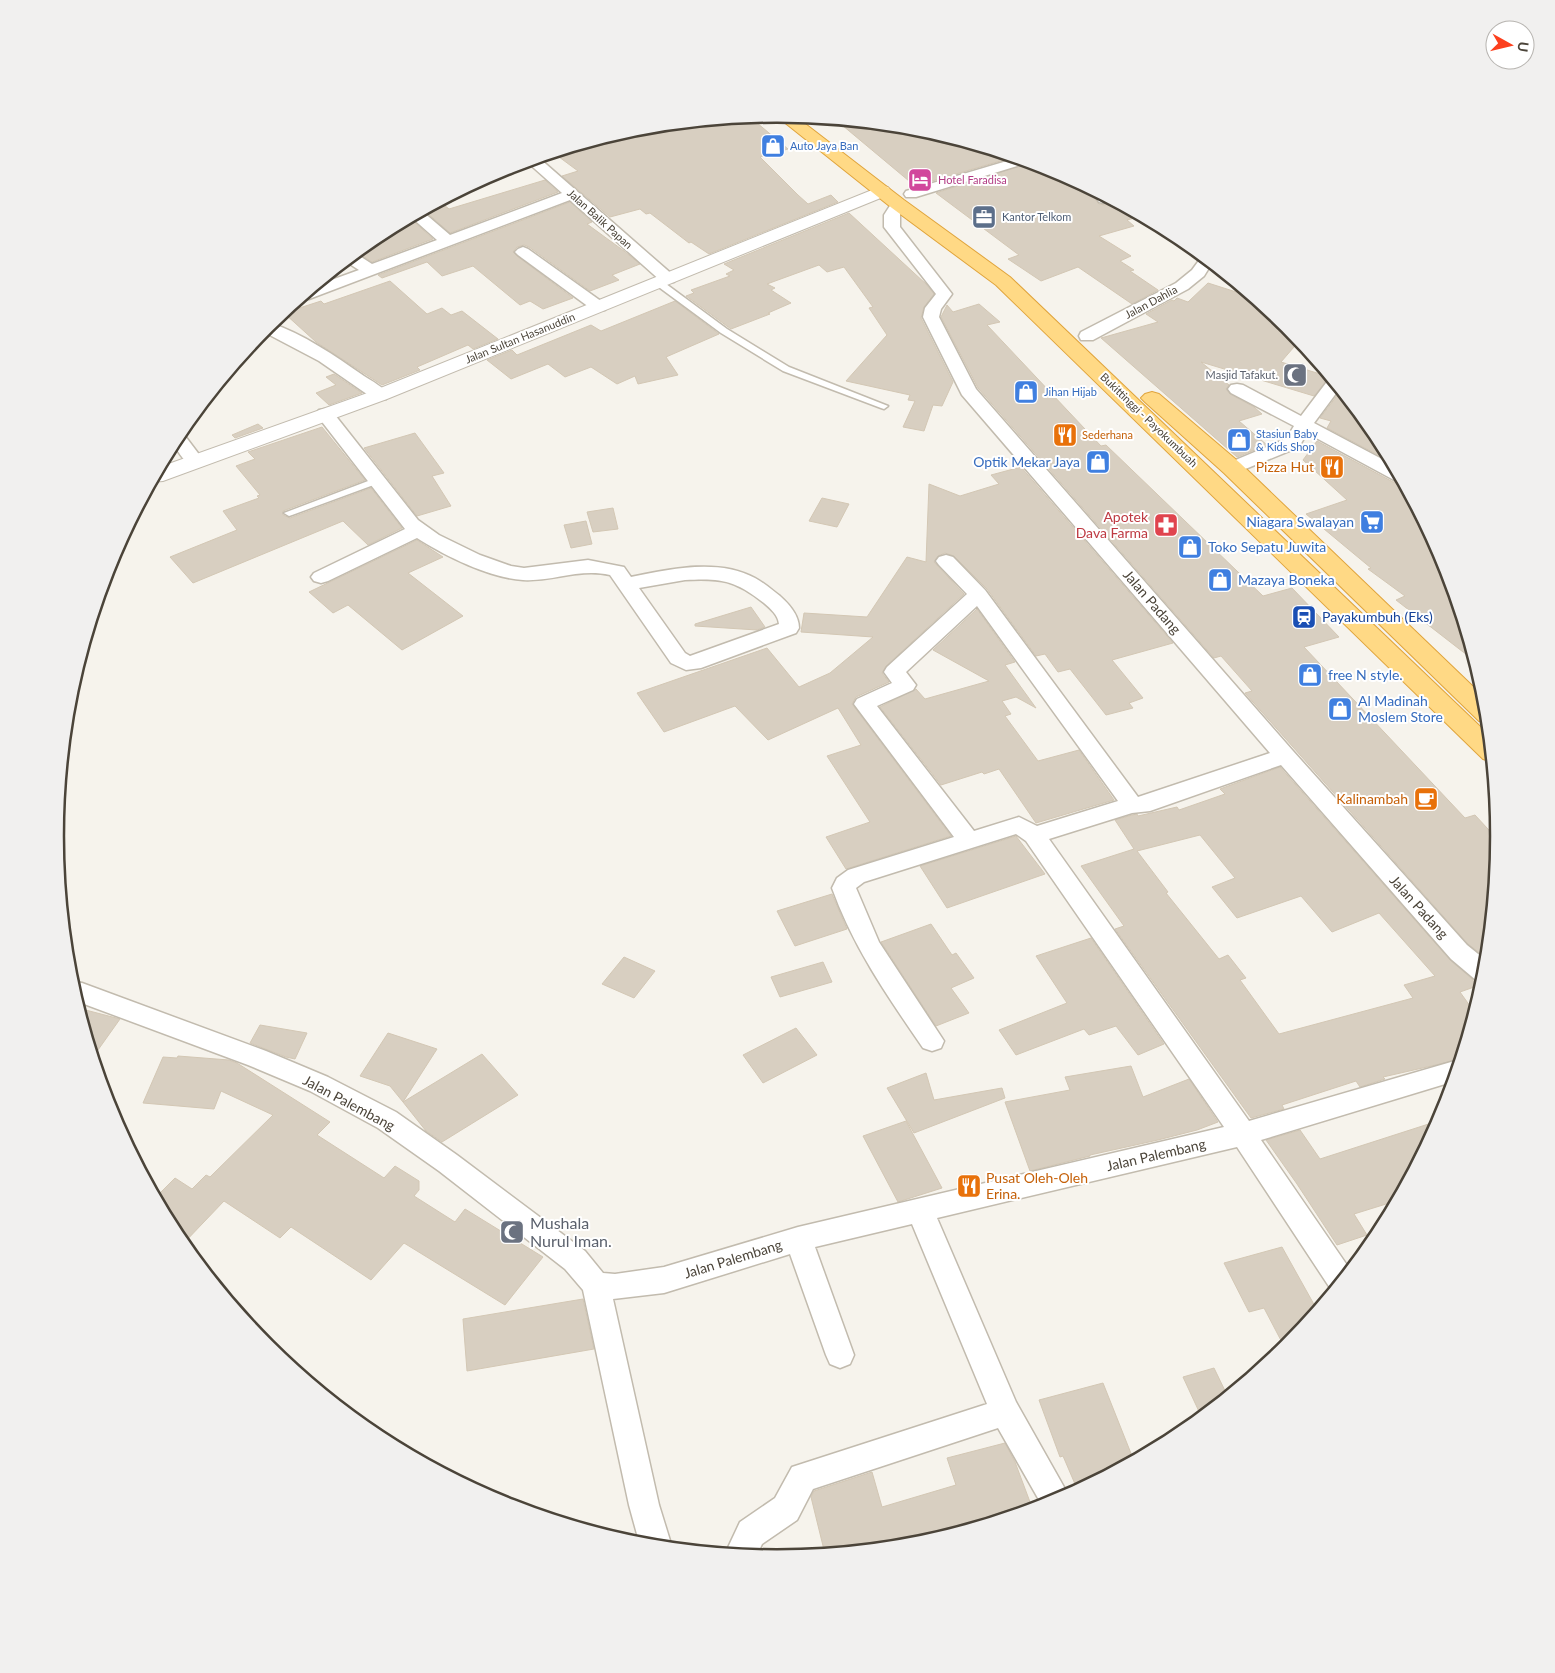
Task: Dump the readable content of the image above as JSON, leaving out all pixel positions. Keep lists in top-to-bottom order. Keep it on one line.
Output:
{"streets":{"highway":["Bukittinggi - Payokumbuah"],"street":["Jalan Balik Papan","Jalan Dahlia","Jalan Sultan Hasanuddin","Jalan Padang","Jalan Palembang"]},"crossings":[["Jalan Balik Papan","Jalan Sultan Hasanuddin"],["Jalan Dahlia","Bukittinggi - Payokumbuah"],["Jalan Sultan Hasanuddin","Bukittinggi - Payokumbuah"],["Jalan Sultan Hasanuddin","Jalan Padang"],["Bukittinggi - Payokumbuah","Jalan Padang"]],"places":{"shop":["Auto Jaya Ban","Jihan Hijab","Stasiun Baby & Kids Shop","Optik Mekar Jaya","Toko Sepatu Juwita","Mazaya Boneka","free N style.","Al Madinah Moslem Store"],"hotel":["Hotel Faradisa"],"office":["Kantor Telkom"],"mosque":["Masjid Tafakut.","Mushala Nurul Iman."],"restaurant":["Sederhana","Pizza Hut","Pusat Oleh-Oleh Erina."],"supermarket":["Niagara Swalayan"],"pharmacy":["Apotek Dava Farma"],"station":["Payakumbuh (Eks)"],"cafe":["Kalinambah"]},"north":"right"}
